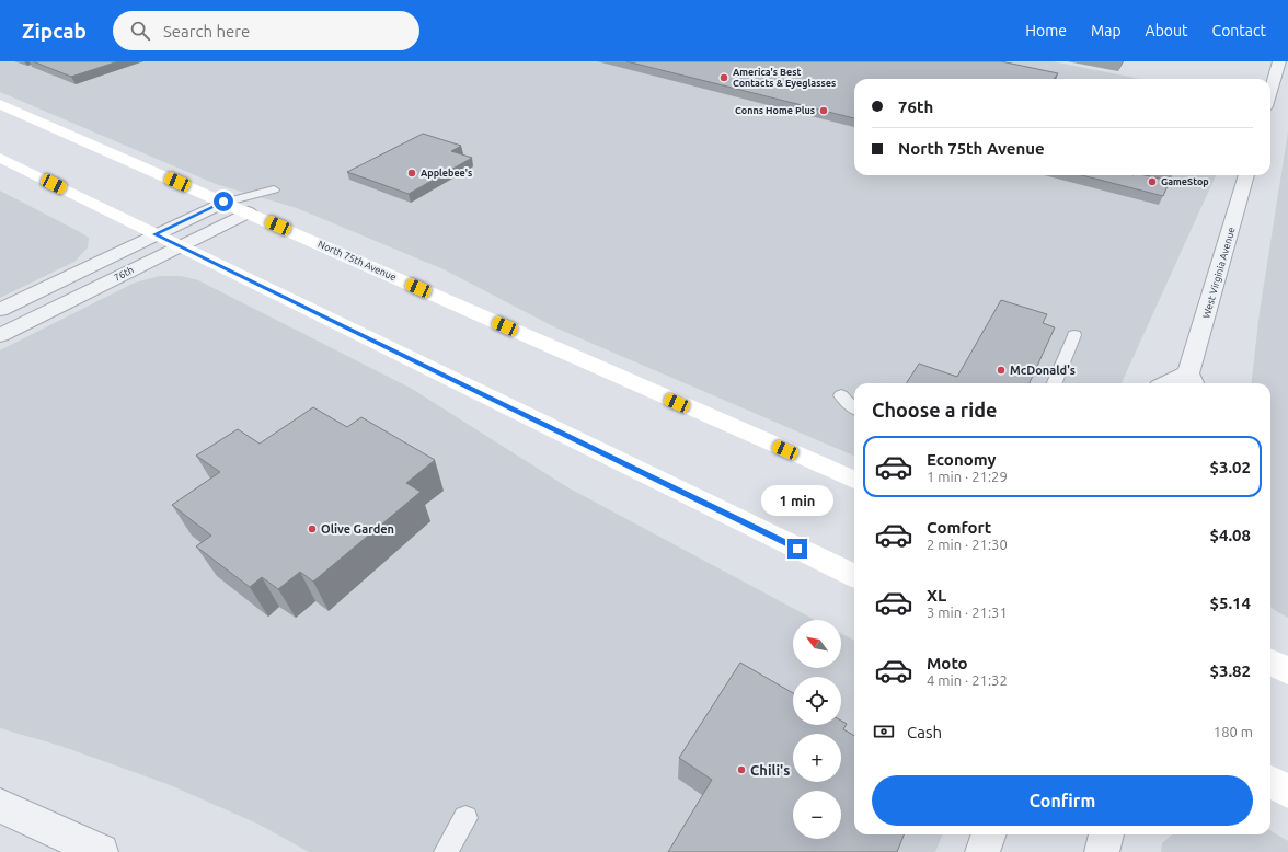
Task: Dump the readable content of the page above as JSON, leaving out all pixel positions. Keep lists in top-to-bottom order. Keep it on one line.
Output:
{"streets":{"main road":["North 75th Avenue"],"street":["West Virginia Avenue","76th"]},"crossings":[["North 75th Avenue","76th"]],"places":["America's Best Contacts & Eyeglasses","Conns Home Plus","Applebee's","GameStop","McDonald's","Olive Garden","Chili's"],"north":"top left","page":{"header":"Zipcab","search":"Search here","nav":["Home","Map","About","Contact"],"banner":["76th","North 75th Avenue"],"heading":"Choose a ride","list":[{"name":"Economy","note":"1 min · 21:29","value":"$3.02"},{"name":"Comfort","note":"2 min · 21:30","value":"$4.08"},{"name":"XL","note":"3 min · 21:31","value":"$5.14"},{"name":"Moto","note":"4 min · 21:32","value":"$3.82"}],"bubble":"1 min","map_buttons":["+","−"],"pay":["Cash","180 m"],"buttons":"Confirm"}}
